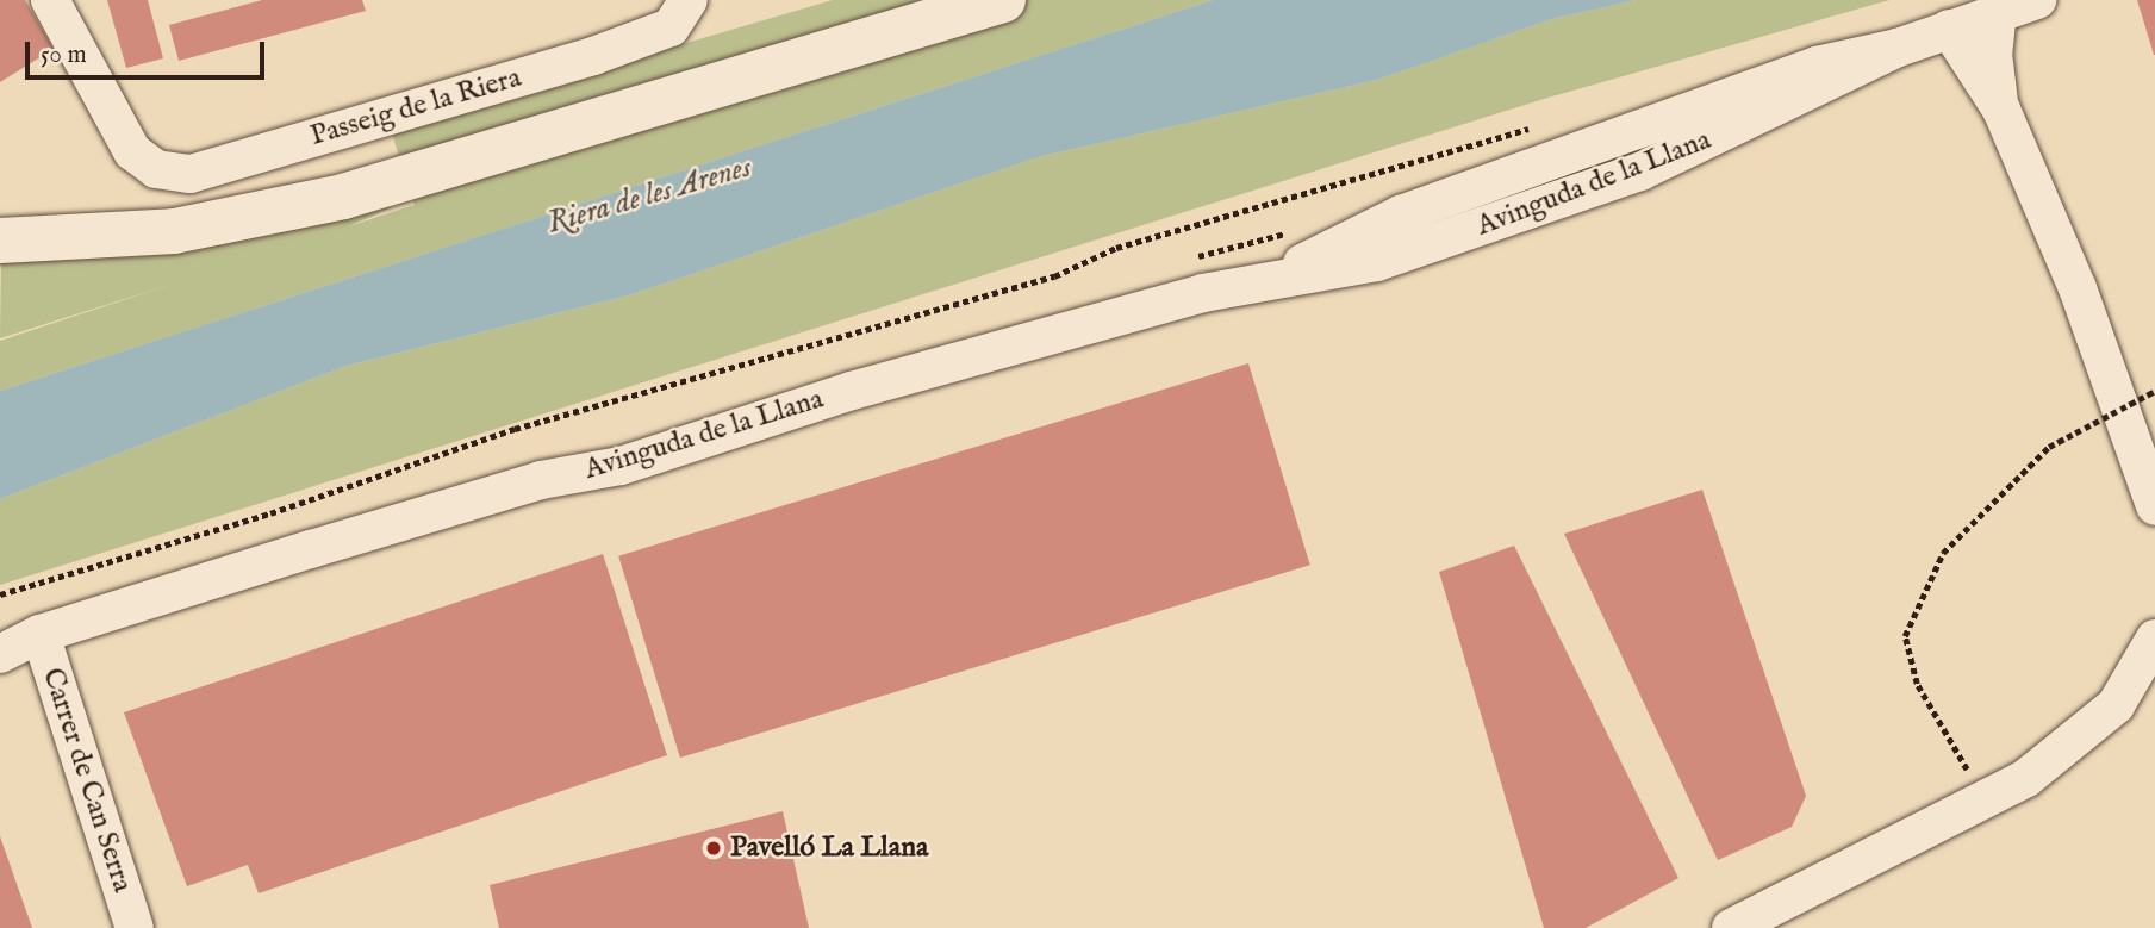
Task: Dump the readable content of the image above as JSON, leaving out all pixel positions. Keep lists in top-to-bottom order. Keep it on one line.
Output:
{"streets":{"street":["Passeig de la Riera","Avinguda de la Llana","Carrer de Can Serra"]},"crossings":[["Avinguda de la Llana","Carrer de Can Serra"]],"water":["Riera de les Arenes"],"places":["Pavelló La Llana"],"scale_bar":"50 m"}
